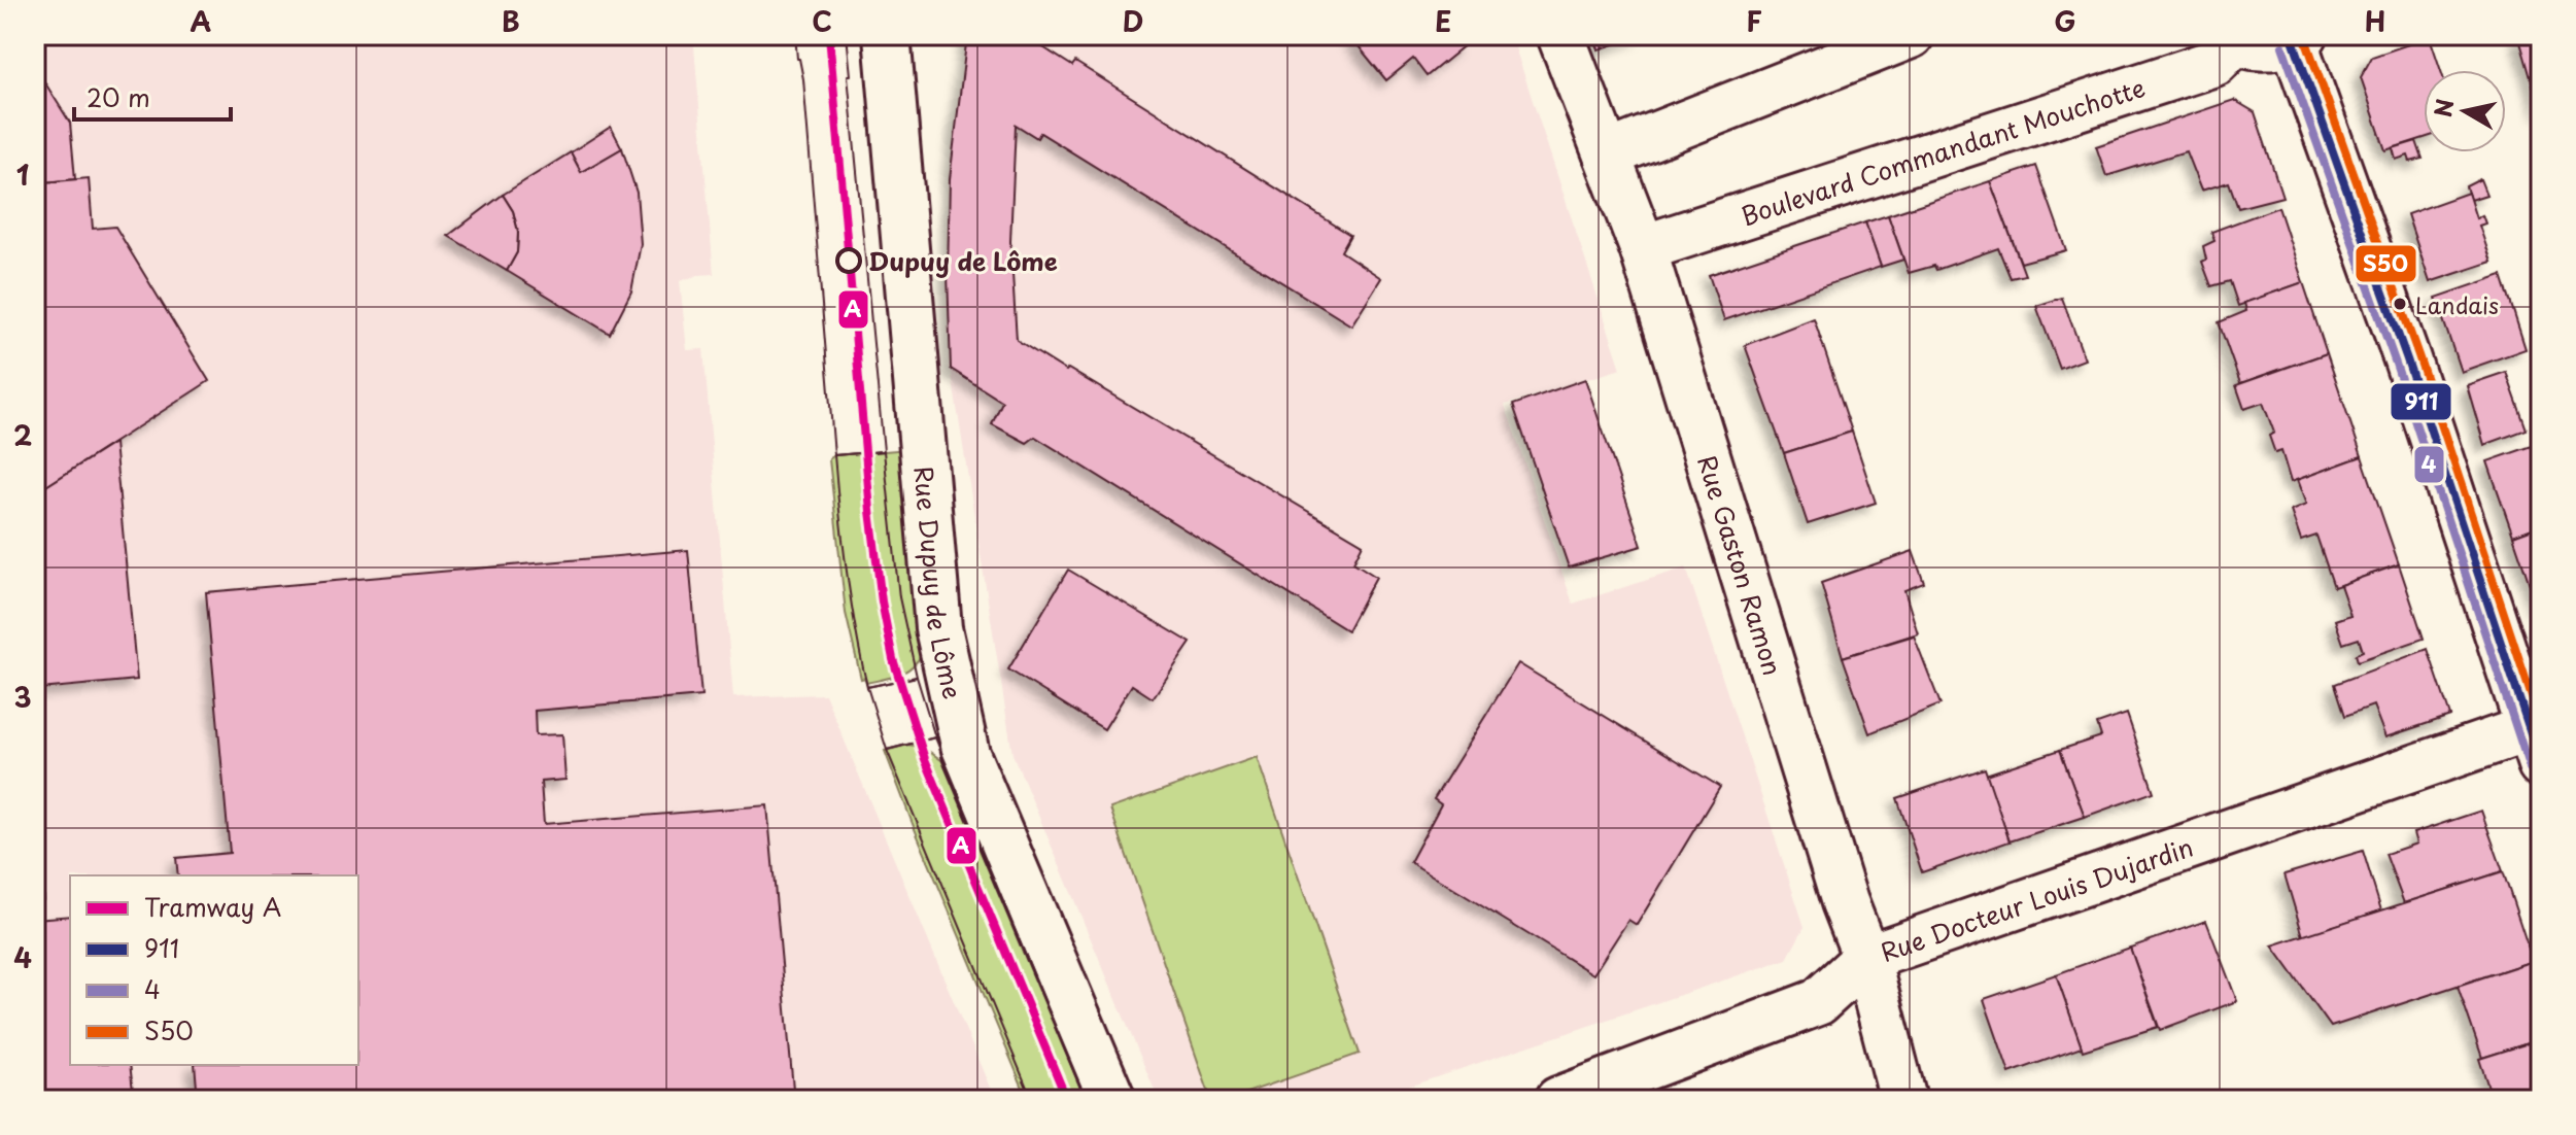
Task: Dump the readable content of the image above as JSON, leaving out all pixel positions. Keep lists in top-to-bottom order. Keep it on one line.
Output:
{"streets":{"street":["Boulevard Commandant Mouchotte","Rue Gaston Ramon","Rue Dupuy de Lôme","Rue Docteur Louis Dujardin"]},"crossings":[["Boulevard Commandant Mouchotte","Rue Gaston Ramon"],["Rue Gaston Ramon","Rue Docteur Louis Dujardin"]],"places":["Dupuy de Lôme","Landais"],"lines":["tram line A","transit line S50","transit line 911","transit line 4"],"legend":["Tramway A","911","4","S50"],"scale_bar":"20 m","north":"left","grid":{"columns":["A","B","C","D","E","F","G","H"],"rows":["1","2","3","4"]}}
